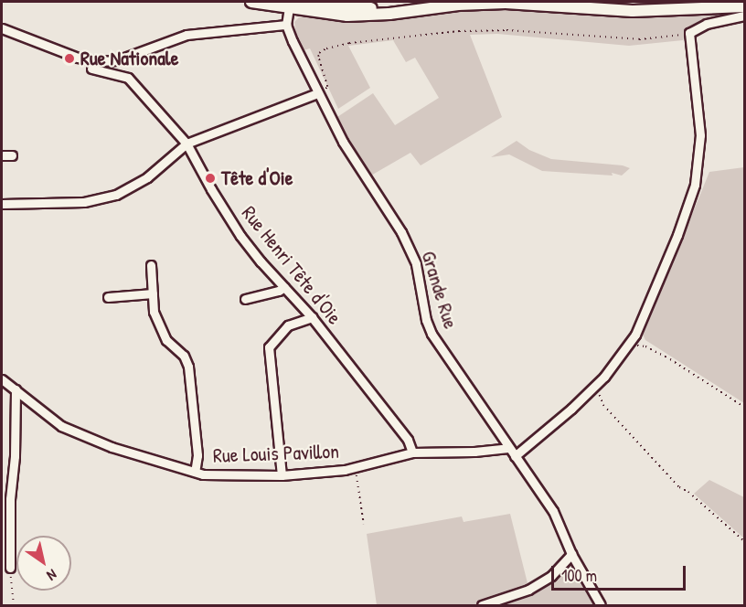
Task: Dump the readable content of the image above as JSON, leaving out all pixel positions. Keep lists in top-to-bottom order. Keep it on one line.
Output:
{"streets":{"street":["Rue Henri Tête d'Oie","Grande Rue","Rue Louis Pavillon"]},"crossings":[["Rue Henri Tête d'Oie","Rue Louis Pavillon"],["Grande Rue","Rue Louis Pavillon"]],"places":["Rue Nationale","Tête d'Oie"],"scale_bar":"100 m","north":"bottom right"}
